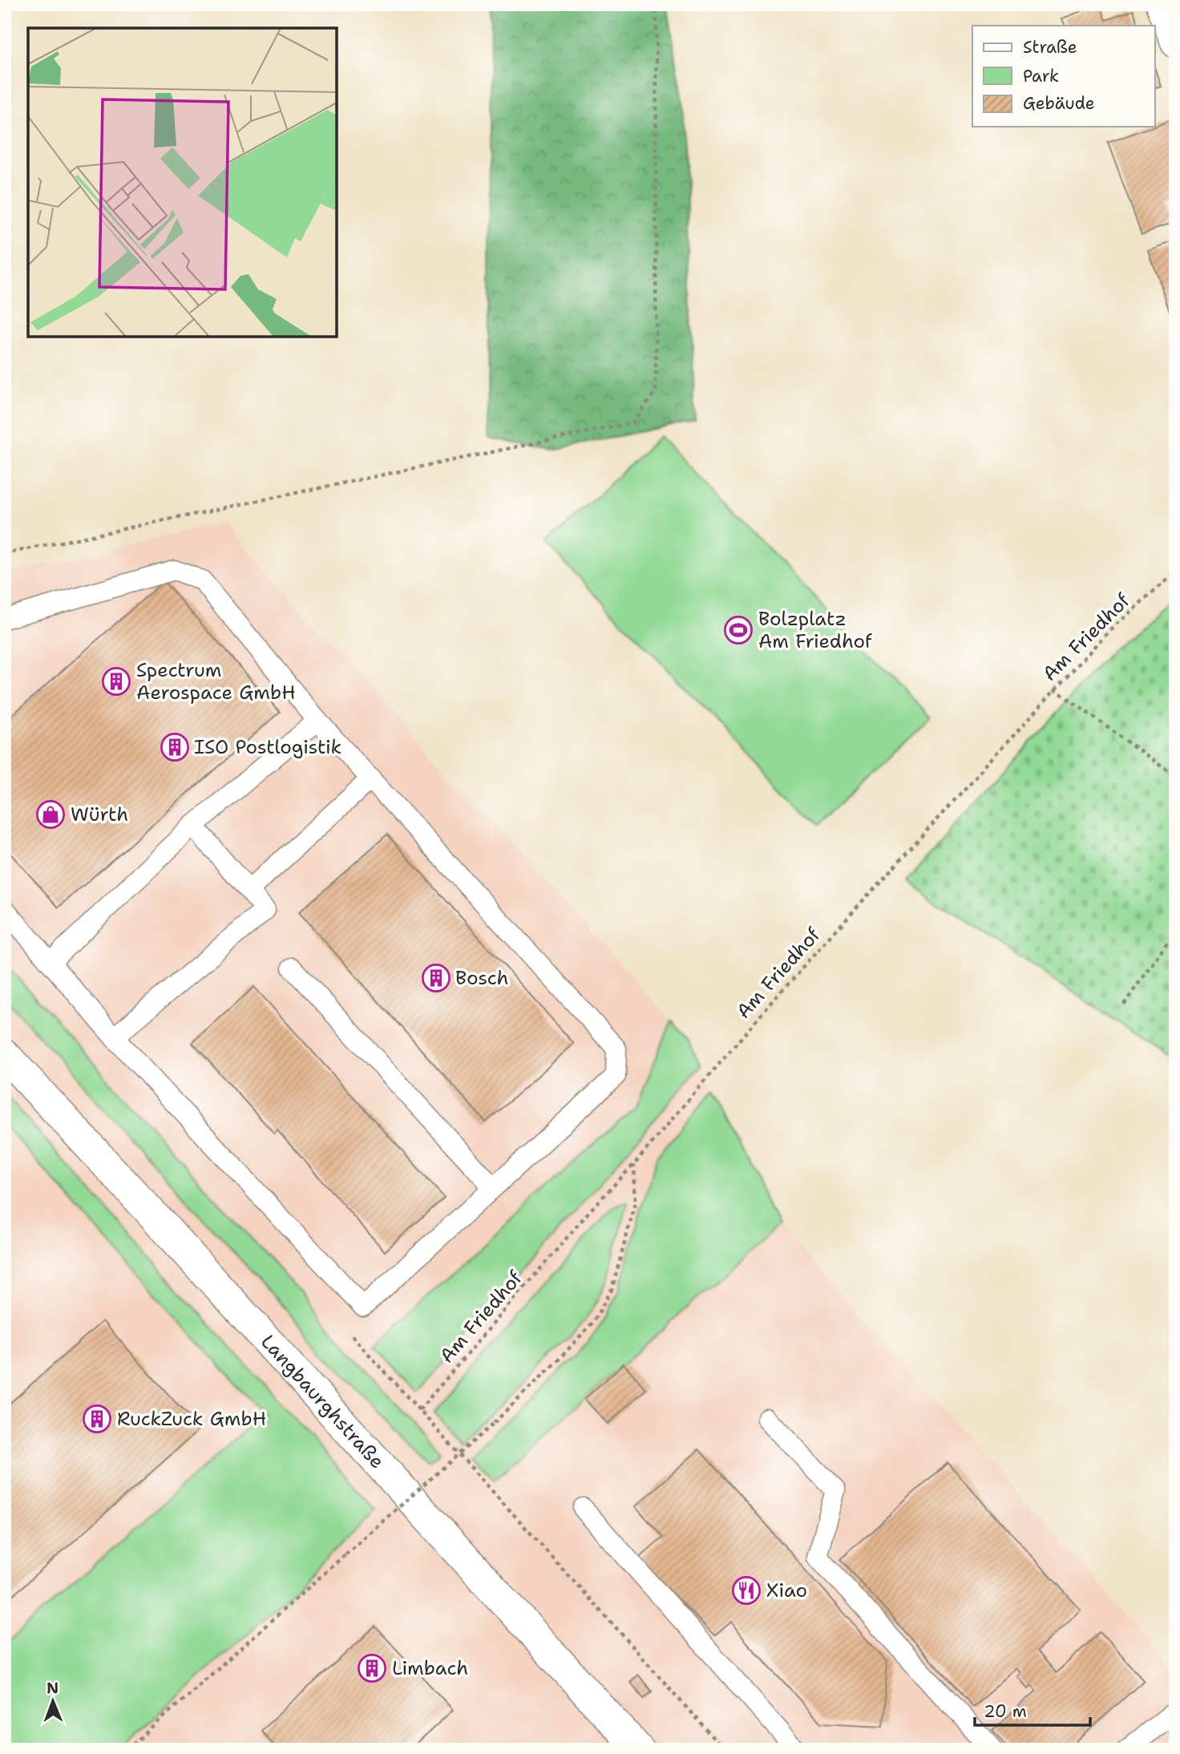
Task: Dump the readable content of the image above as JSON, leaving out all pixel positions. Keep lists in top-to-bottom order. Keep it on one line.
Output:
{"streets":{"main road":["Langbaurghstraße"],"path":["Am Friedhof"]},"places":{"sports":["Bolzplatz Am Friedhof"],"building":["Spectrum Aerospace GmbH","ISO Postlogistik","Bosch","RuckZuck GmbH","Limbach"],"shop":["Würth"],"restaurant":["Xiao"]},"legend":["Straße","Park","Gebäude"],"scale_bar":"20 m","north":"top"}
